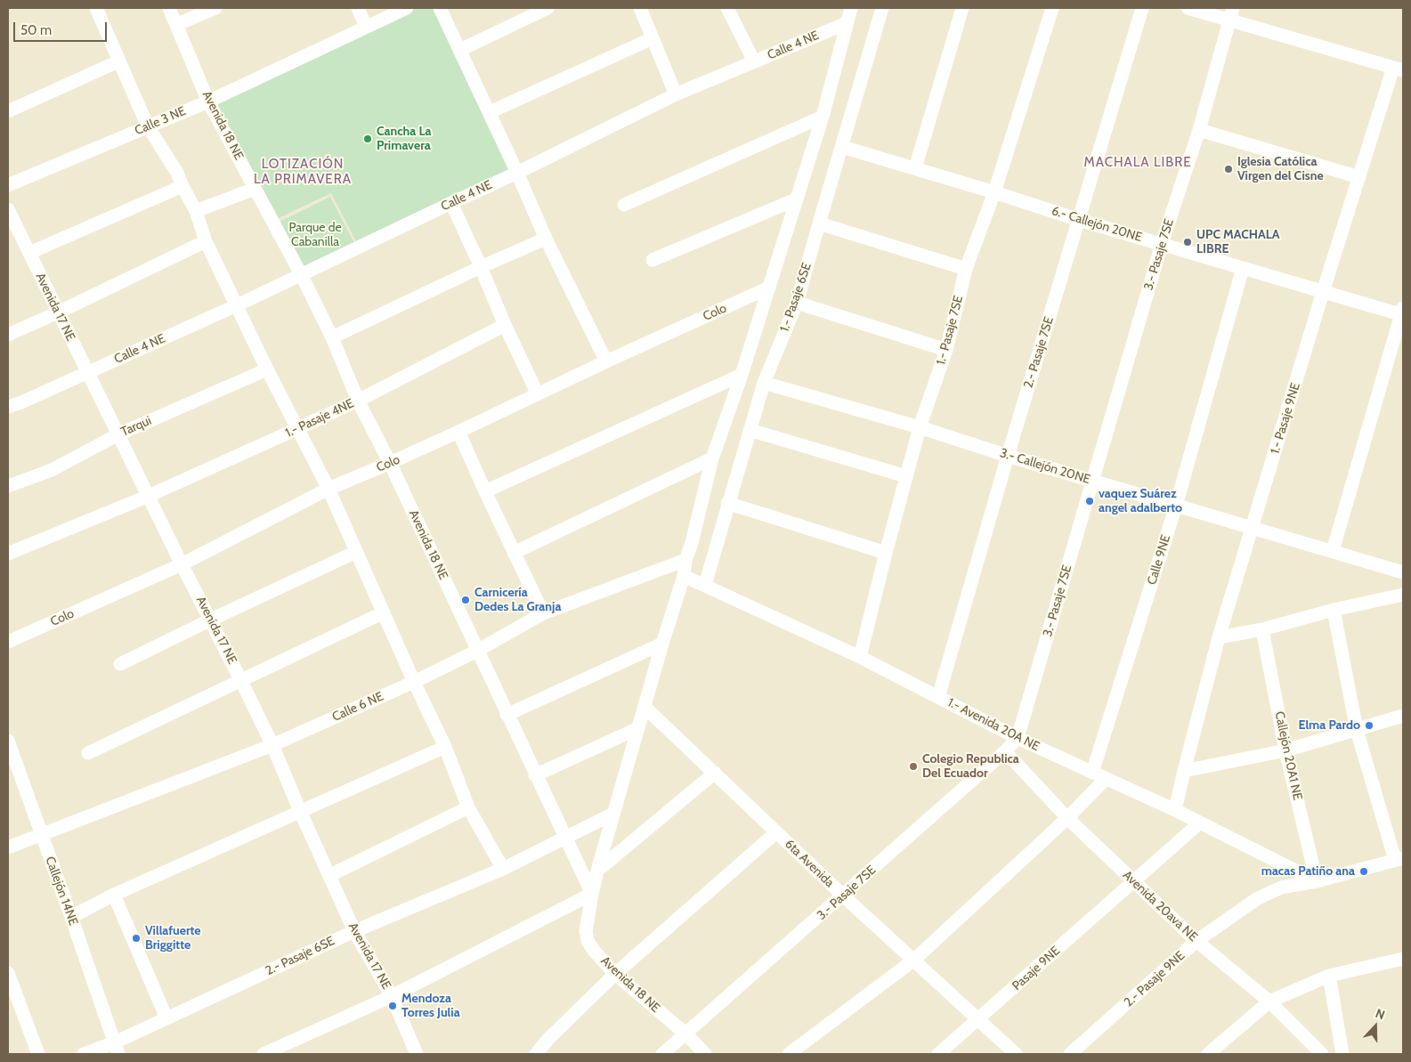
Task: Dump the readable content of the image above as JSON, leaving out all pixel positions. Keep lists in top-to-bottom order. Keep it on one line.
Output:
{"streets":{"street":["Calle 4 NE","Calle 3 NE","Avenida 18 NE","6.- Callejón 20NE","3.- Pasaje 7SE","1.- Pasaje 6SE","Avenida 17 NE","Colo","1.- Pasaje 7SE","2.- Pasaje 7SE","1.- Pasaje 4NE","1.- Pasaje 9NE","Tarqui","3.- Callejón 20NE","Calle 9NE","Calle 6 NE","1.- Avenida 20A NE","Callejón 20A1 NE","6ta Avenida","Callejón 14NE","Avenida 20ava NE","2.- Pasaje 6SE","Pasaje 9NE","2.- Pasaje 9NE"]},"crossings":[["Calle 4 NE","Avenida 18 NE"],["Calle 4 NE","Avenida 17 NE"],["Calle 3 NE","Avenida 18 NE"],["Avenida 18 NE","3.- Pasaje 7SE"],["Avenida 18 NE","Colo"],["Avenida 18 NE","1.- Pasaje 4NE"],["Avenida 18 NE","Calle 6 NE"],["Avenida 18 NE","2.- Pasaje 6SE"],["6.- Callejón 20NE","3.- Pasaje 7SE"],["6.- Callejón 20NE","1.- Pasaje 6SE"],["6.- Callejón 20NE","1.- Pasaje 7SE"],["6.- Callejón 20NE","2.- Pasaje 7SE"],["6.- Callejón 20NE","1.- Pasaje 9NE"],["6.- Callejón 20NE","Calle 9NE"],["3.- Pasaje 7SE","3.- Callejón 20NE"],["3.- Pasaje 7SE","1.- Avenida 20A NE"],["3.- Pasaje 7SE","6ta Avenida"],["3.- Pasaje 7SE","Avenida 20ava NE"],["1.- Pasaje 6SE","3.- Callejón 20NE"],["1.- Pasaje 6SE","1.- Avenida 20A NE"],["Avenida 17 NE","Colo"],["Avenida 17 NE","1.- Pasaje 4NE"],["Avenida 17 NE","Tarqui"],["Avenida 17 NE","Calle 6 NE"],["Avenida 17 NE","2.- Pasaje 6SE"],["1.- Pasaje 7SE","3.- Callejón 20NE"],["1.- Pasaje 7SE","1.- Avenida 20A NE"],["2.- Pasaje 7SE","3.- Callejón 20NE"],["2.- Pasaje 7SE","1.- Avenida 20A NE"],["1.- Pasaje 9NE","3.- Callejón 20NE"],["1.- Pasaje 9NE","1.- Avenida 20A NE"],["3.- Callejón 20NE","Calle 9NE"],["Calle 9NE","1.- Avenida 20A NE"],["Calle 6 NE","Callejón 14NE"],["1.- Avenida 20A NE","Callejón 20A1 NE"],["1.- Avenida 20A NE","Pasaje 9NE"],["1.- Avenida 20A NE","2.- Pasaje 9NE"],["Callejón 20A1 NE","2.- Pasaje 9NE"],["6ta Avenida","Pasaje 9NE"],["Callejón 14NE","2.- Pasaje 6SE"],["Avenida 20ava NE","Pasaje 9NE"],["Avenida 20ava NE","2.- Pasaje 9NE"]],"districts":["MACHALA LIBRE","LOTIZACIÓN LA PRIMAVERA"],"parks":["Parque de Cabanilla"],"places":["Cancha La Primavera","Iglesia Católica Virgen del Cisne","UPC MACHALA LIBRE","vaquez Suárez angel adalberto","Carnicería Dedes La Granja","Elma Pardo","Colegio Republica Del Ecuador","macas Patiño ana","Villafuerte Briggitte","Mendoza Torres Julia"],"scale_bar":"50 m","north":"top"}
